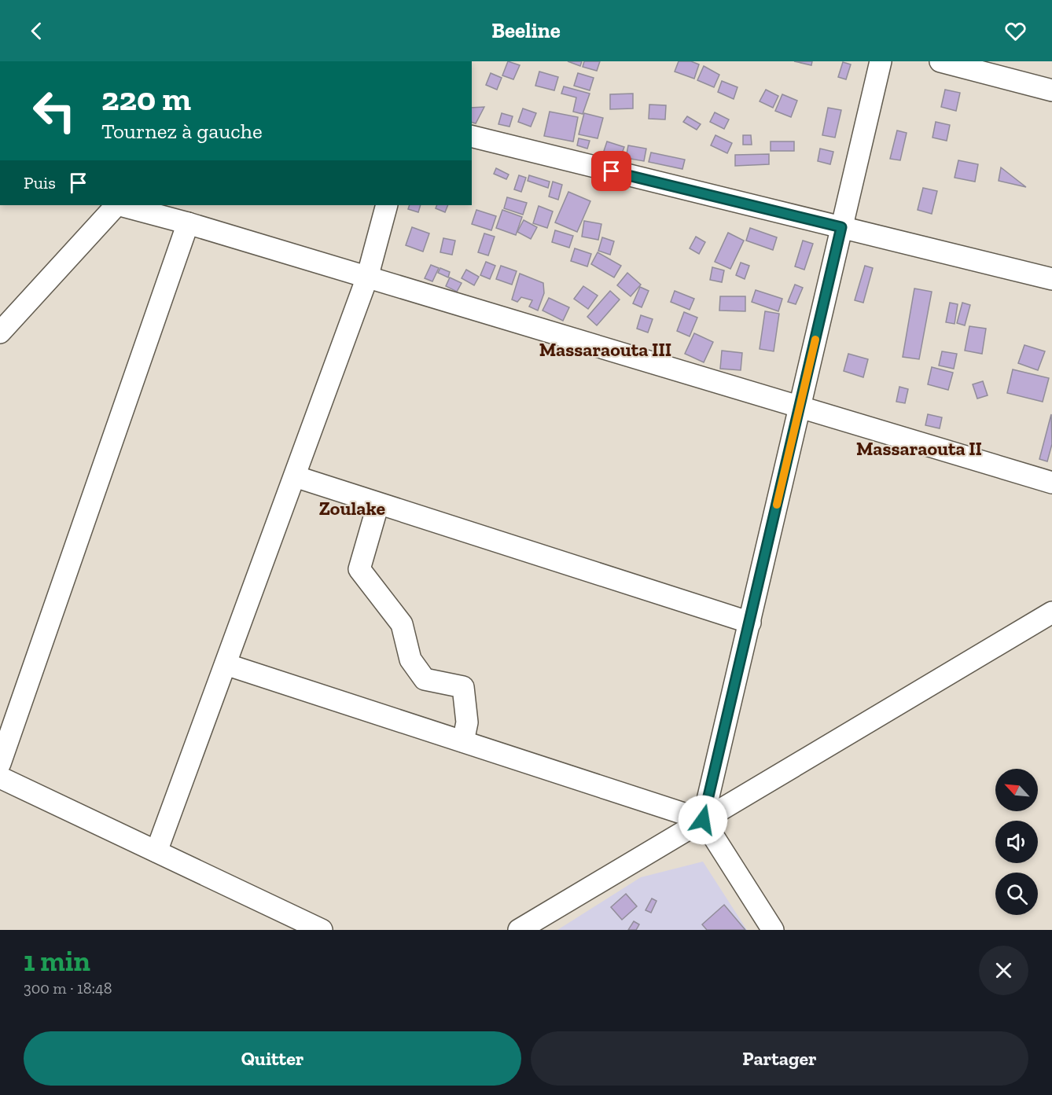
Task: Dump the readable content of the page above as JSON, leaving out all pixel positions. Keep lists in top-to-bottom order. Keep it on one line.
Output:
{"districts":["Massaraouta III","Massaraouta II","Zoulake"],"north":"top left","page":{"header":"Beeline","turn":["220 m","Tournez à gauche"],"then":"Puis","heading":["1 min","300 m · 18:48"],"buttons":["Quitter","Partager"]}}
